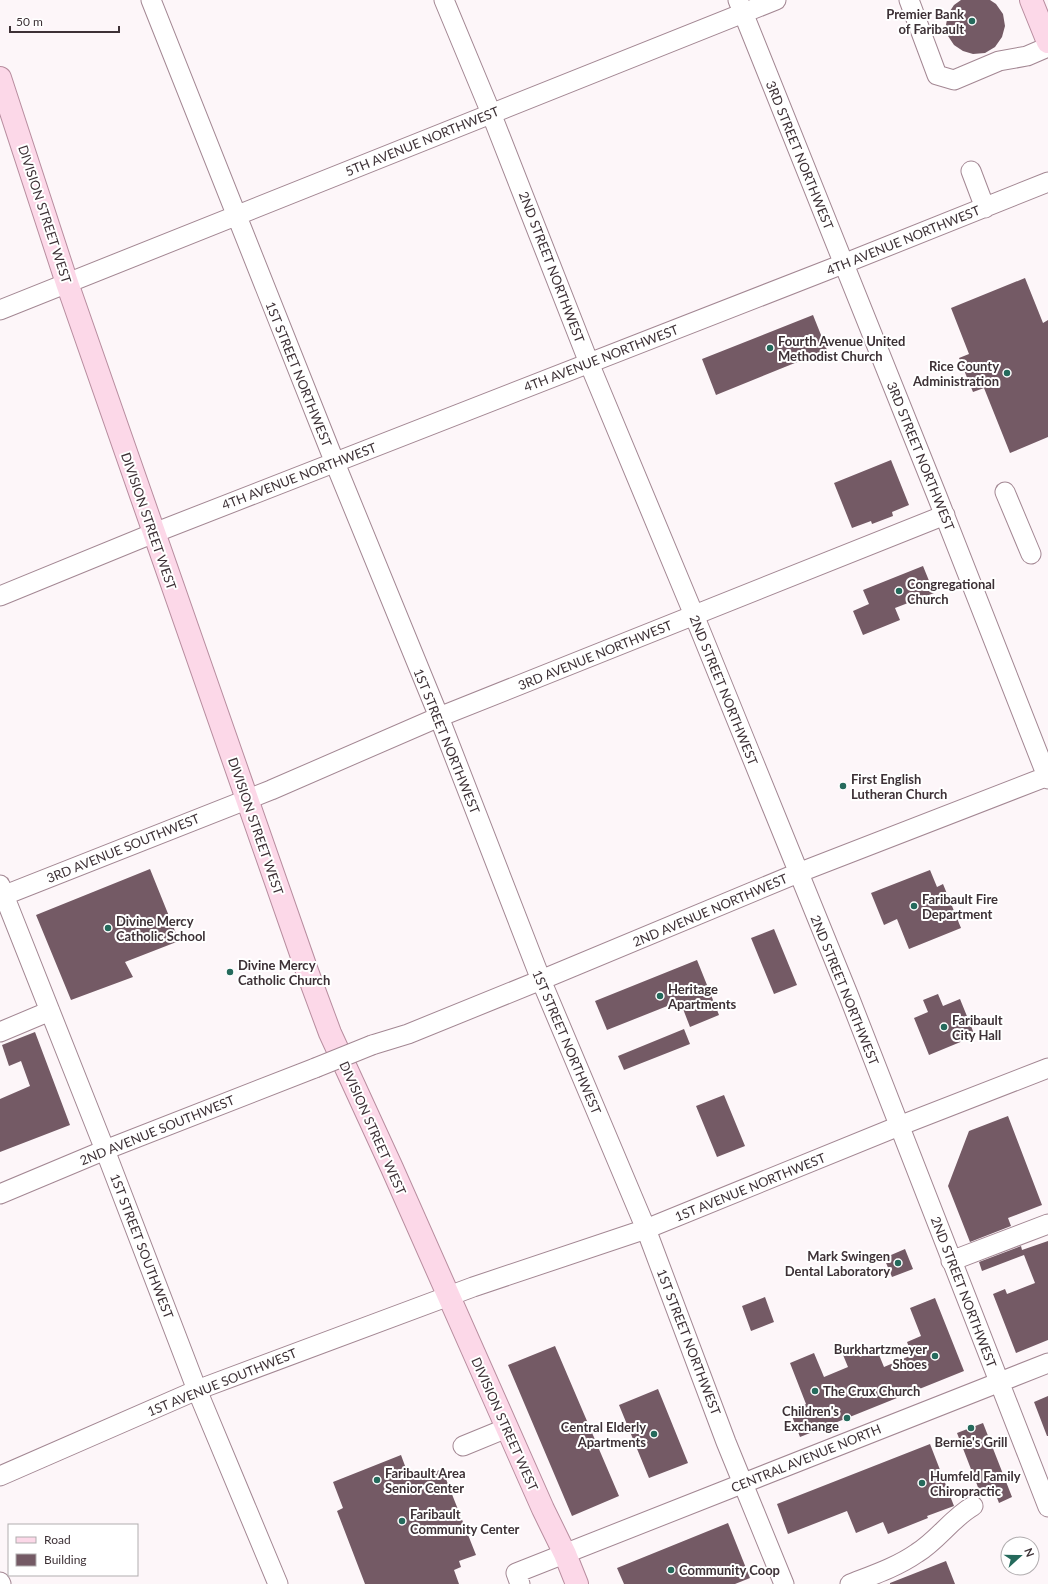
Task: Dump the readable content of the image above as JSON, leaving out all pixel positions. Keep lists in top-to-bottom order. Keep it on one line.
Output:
{"streets":{"main road":["DIVISION STREET WEST"],"street":["5TH AVENUE NORTHWEST","3RD STREET NORTHWEST","4TH AVENUE NORTHWEST","2ND STREET NORTHWEST","1ST STREET NORTHWEST","3RD AVENUE NORTHWEST","3RD AVENUE SOUTHWEST","2ND AVENUE NORTHWEST","2ND AVENUE SOUTHWEST","1ST AVENUE NORTHWEST","1ST STREET SOUTHWEST","1ST AVENUE SOUTHWEST","CENTRAL AVENUE NORTH"]},"crossings":[["5TH AVENUE NORTHWEST","3RD STREET NORTHWEST"],["5TH AVENUE NORTHWEST","DIVISION STREET WEST"],["5TH AVENUE NORTHWEST","2ND STREET NORTHWEST"],["5TH AVENUE NORTHWEST","1ST STREET NORTHWEST"],["3RD STREET NORTHWEST","4TH AVENUE NORTHWEST"],["3RD STREET NORTHWEST","3RD AVENUE NORTHWEST"],["3RD STREET NORTHWEST","2ND AVENUE NORTHWEST"],["DIVISION STREET WEST","4TH AVENUE NORTHWEST"],["DIVISION STREET WEST","3RD AVENUE NORTHWEST"],["DIVISION STREET WEST","3RD AVENUE SOUTHWEST"],["DIVISION STREET WEST","1ST AVENUE NORTHWEST"],["DIVISION STREET WEST","1ST AVENUE SOUTHWEST"],["DIVISION STREET WEST","CENTRAL AVENUE NORTH"],["4TH AVENUE NORTHWEST","2ND STREET NORTHWEST"],["4TH AVENUE NORTHWEST","1ST STREET NORTHWEST"],["2ND STREET NORTHWEST","3RD AVENUE NORTHWEST"],["2ND STREET NORTHWEST","2ND AVENUE NORTHWEST"],["2ND STREET NORTHWEST","1ST AVENUE NORTHWEST"],["2ND STREET NORTHWEST","CENTRAL AVENUE NORTH"],["1ST STREET NORTHWEST","3RD AVENUE NORTHWEST"],["1ST STREET NORTHWEST","2ND AVENUE NORTHWEST"],["1ST STREET NORTHWEST","1ST AVENUE NORTHWEST"],["1ST STREET NORTHWEST","CENTRAL AVENUE NORTH"],["3RD AVENUE NORTHWEST","3RD AVENUE SOUTHWEST"],["3RD AVENUE SOUTHWEST","1ST STREET SOUTHWEST"],["2ND AVENUE NORTHWEST","2ND AVENUE SOUTHWEST"],["2ND AVENUE SOUTHWEST","1ST STREET SOUTHWEST"],["1ST AVENUE NORTHWEST","1ST AVENUE SOUTHWEST"],["1ST STREET SOUTHWEST","1ST AVENUE SOUTHWEST"]],"places":["Premier Bank of Faribault","Fourth Avenue United Methodist Church","Rice County Administration","Congregational Church","First English Lutheran Church","Faribault Fire Department","Divine Mercy Catholic School","Divine Mercy Catholic Church","Heritage Apartments","Faribault City Hall","Mark Swingen Dental Laboratory","Burkhartzmeyer Shoes","The Crux Church","Children's Exchange","Bernie's Grill","Central Elderly Apartments","Faribault Area Senior Center","Humfeld Family Chiropractic","Faribault Community Center","Community Coop"],"legend":["Road","Building"],"scale_bar":"50 m","north":"right"}
